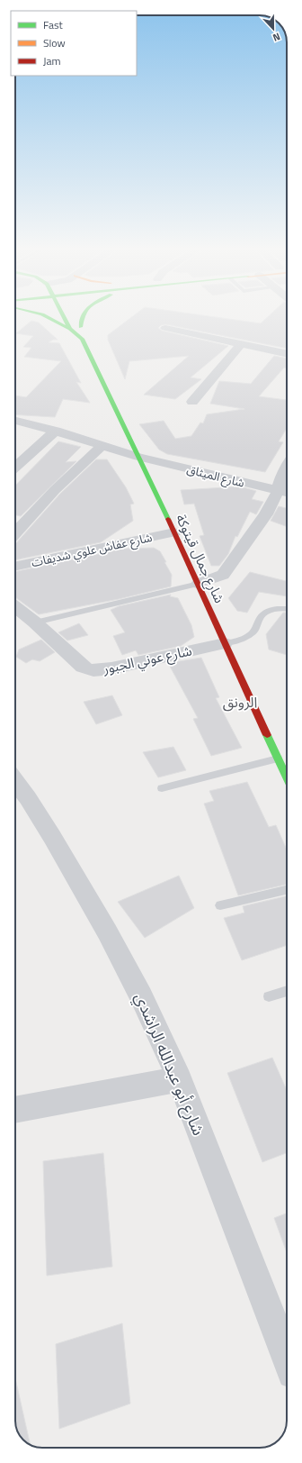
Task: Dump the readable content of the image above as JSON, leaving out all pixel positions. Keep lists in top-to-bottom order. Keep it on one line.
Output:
{"streets":{"main road":["شارع جمال قيتوكة"],"street":["شارع الميثاق","شارع عفاش علوي شديفات","شارع عوني الجبور","شارع أبو عبدالله الراشدي"]},"crossings":[["شارع الميثاق","شارع جمال قيتوكة"],["شارع عفاش علوي شديفات","شارع جمال قيتوكة"],["شارع جمال قيتوكة","شارع عوني الجبور"]],"districts":["الرونق"],"legend":["Fast","Slow","Jam"],"north":"bottom"}
